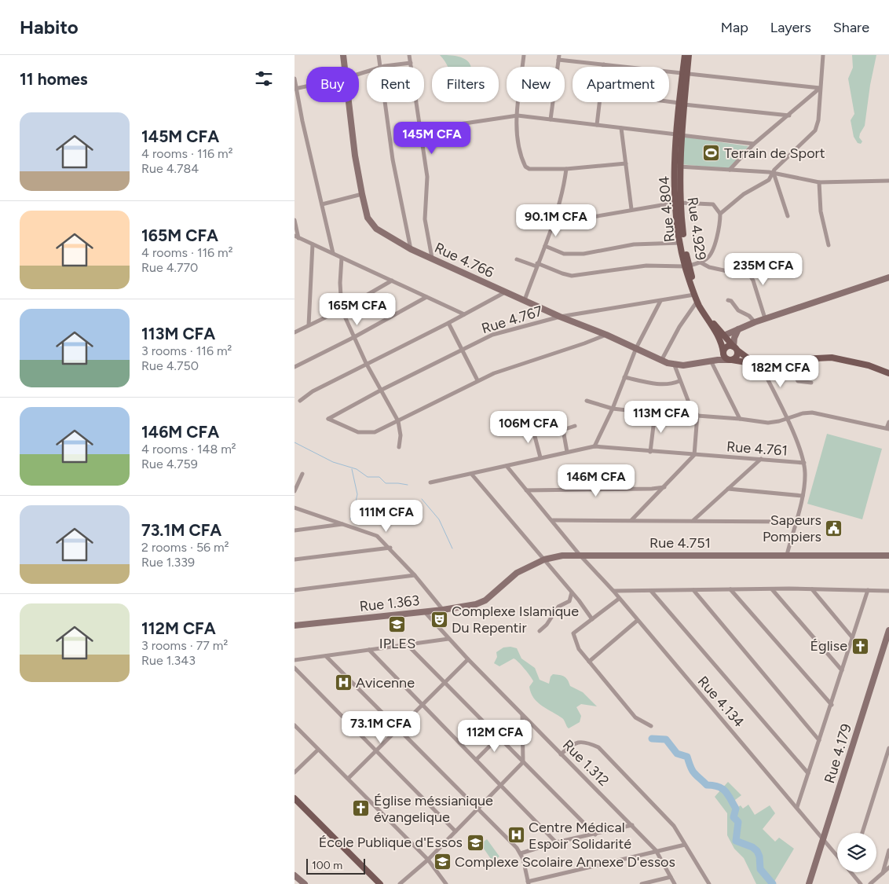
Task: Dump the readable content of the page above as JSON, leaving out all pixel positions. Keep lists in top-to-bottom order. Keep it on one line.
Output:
{"streets":{"main road":["Rue 4.804","Rue 4.929"],"street":["Rue 4.766","Rue 4.767","Rue 4.761","Rue 4.751","Rue 1.363","Rue 4.134","Rue 4.179","Rue 1.312"]},"crossings":[["Rue 4.804","Rue 4.929"],["Rue 4.804","Rue 4.766"],["Rue 4.804","Rue 4.767"],["Rue 4.929","Rue 4.766"],["Rue 4.766","Rue 4.767"],["Rue 4.761","Rue 4.134"],["Rue 4.751","Rue 1.363"],["Rue 4.751","Rue 4.134"],["Rue 1.363","Rue 1.312"],["Rue 4.134","Rue 4.179"]],"places":{"sports":["Terrain de Sport"],"public building":["Sapeurs Pompiers"],"theatre":["Complexe Islamique Du Repentir"],"school or university":["IPLES","École Publique d'Essos","Complexe Scolaire Annexe D'essos"],"church":["Église","Église méssianique évangelique"],"hospital":["Avicenne","Centre Médical Espoir Solidarité"]},"scale_bar":"100 m","page":{"header":"Habito","nav":["Map","Layers","Share"],"heading":"11 homes","chip":["Buy","Rent","Filters","New","Apartment"],"list":[{"name":"145M CFA","note":"4 rooms · 116 m² · Rue 4.784"},{"name":"165M CFA","note":"4 rooms · 116 m² · Rue 4.770"},{"name":"113M CFA","note":"3 rooms · 116 m² · Rue 4.750"},{"name":"146M CFA","note":"4 rooms · 148 m² · Rue 4.759"},{"name":"73.1M CFA","note":"2 rooms · 56 m² · Rue 1.339"},{"name":"112M CFA","note":"3 rooms · 77 m² · Rue 1.343"}],"price":["145M CFA","90.1M CFA","235M CFA","165M CFA","182M CFA","113M CFA","106M CFA","146M CFA","111M CFA","73.1M CFA","112M CFA"],"scale":"100 m"}}
